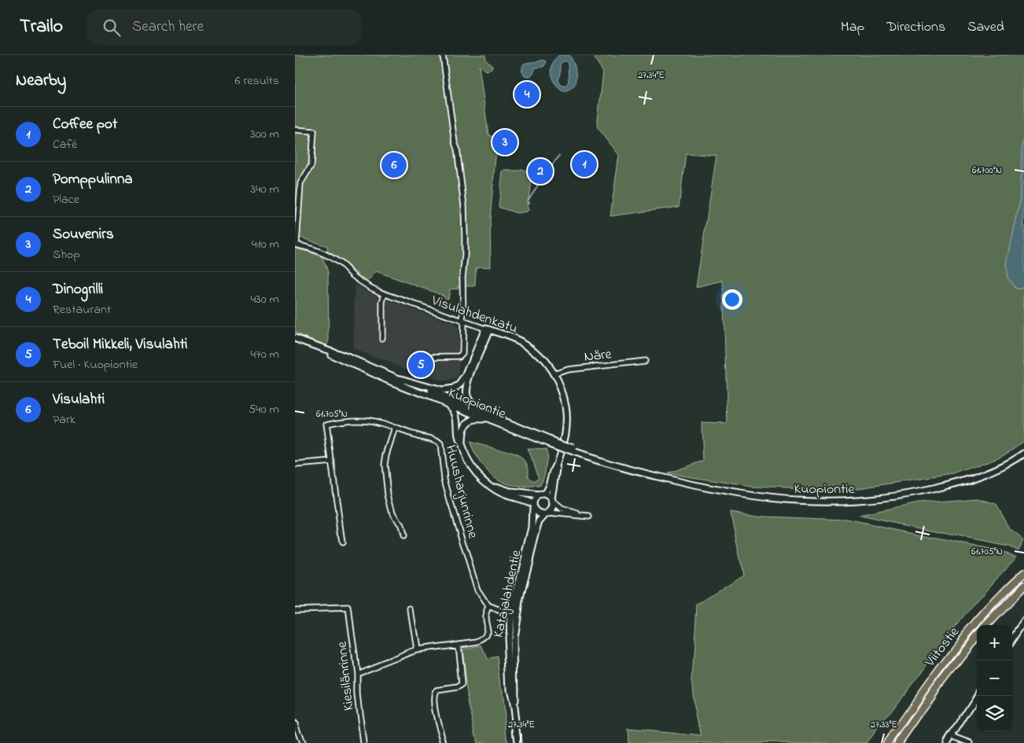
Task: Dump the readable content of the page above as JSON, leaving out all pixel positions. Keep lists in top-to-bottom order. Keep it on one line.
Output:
{"streets":{"highway":["Viitostie"],"street":["Visulahdenkatu","Näre","Kuopiontie","Huusharjunrinne","Katajalahdentie","Kiesilänrinne"]},"crossings":[["Visulahdenkatu","Näre"],["Visulahdenkatu","Katajalahdentie"]],"page":{"header":"Trailo","search":"Search here","nav":["Map","Directions","Saved"],"heading":["Nearby","6 results"],"pins":["4","3","1","6","2","5"],"list":[{"mark":"1","name":"Coffee pot","note":"Café","value":"300 m"},{"mark":"2","name":"Pomppulinna","note":"Place","value":"340 m"},{"mark":"3","name":"Souvenirs","note":"Shop","value":"410 m"},{"mark":"4","name":"Dinogrilli","note":"Restaurant","value":"430 m"},{"mark":"5","name":"Teboil Mikkeli, Visulahti","note":"Fuel · Kuopiontie","value":"470 m"},{"mark":"6","name":"Visulahti","note":"Park","value":"540 m"}],"map_buttons":["+","−"]},"coordinates":["27.34°E","61.700°N","61.705°N","27.33°E"]}
